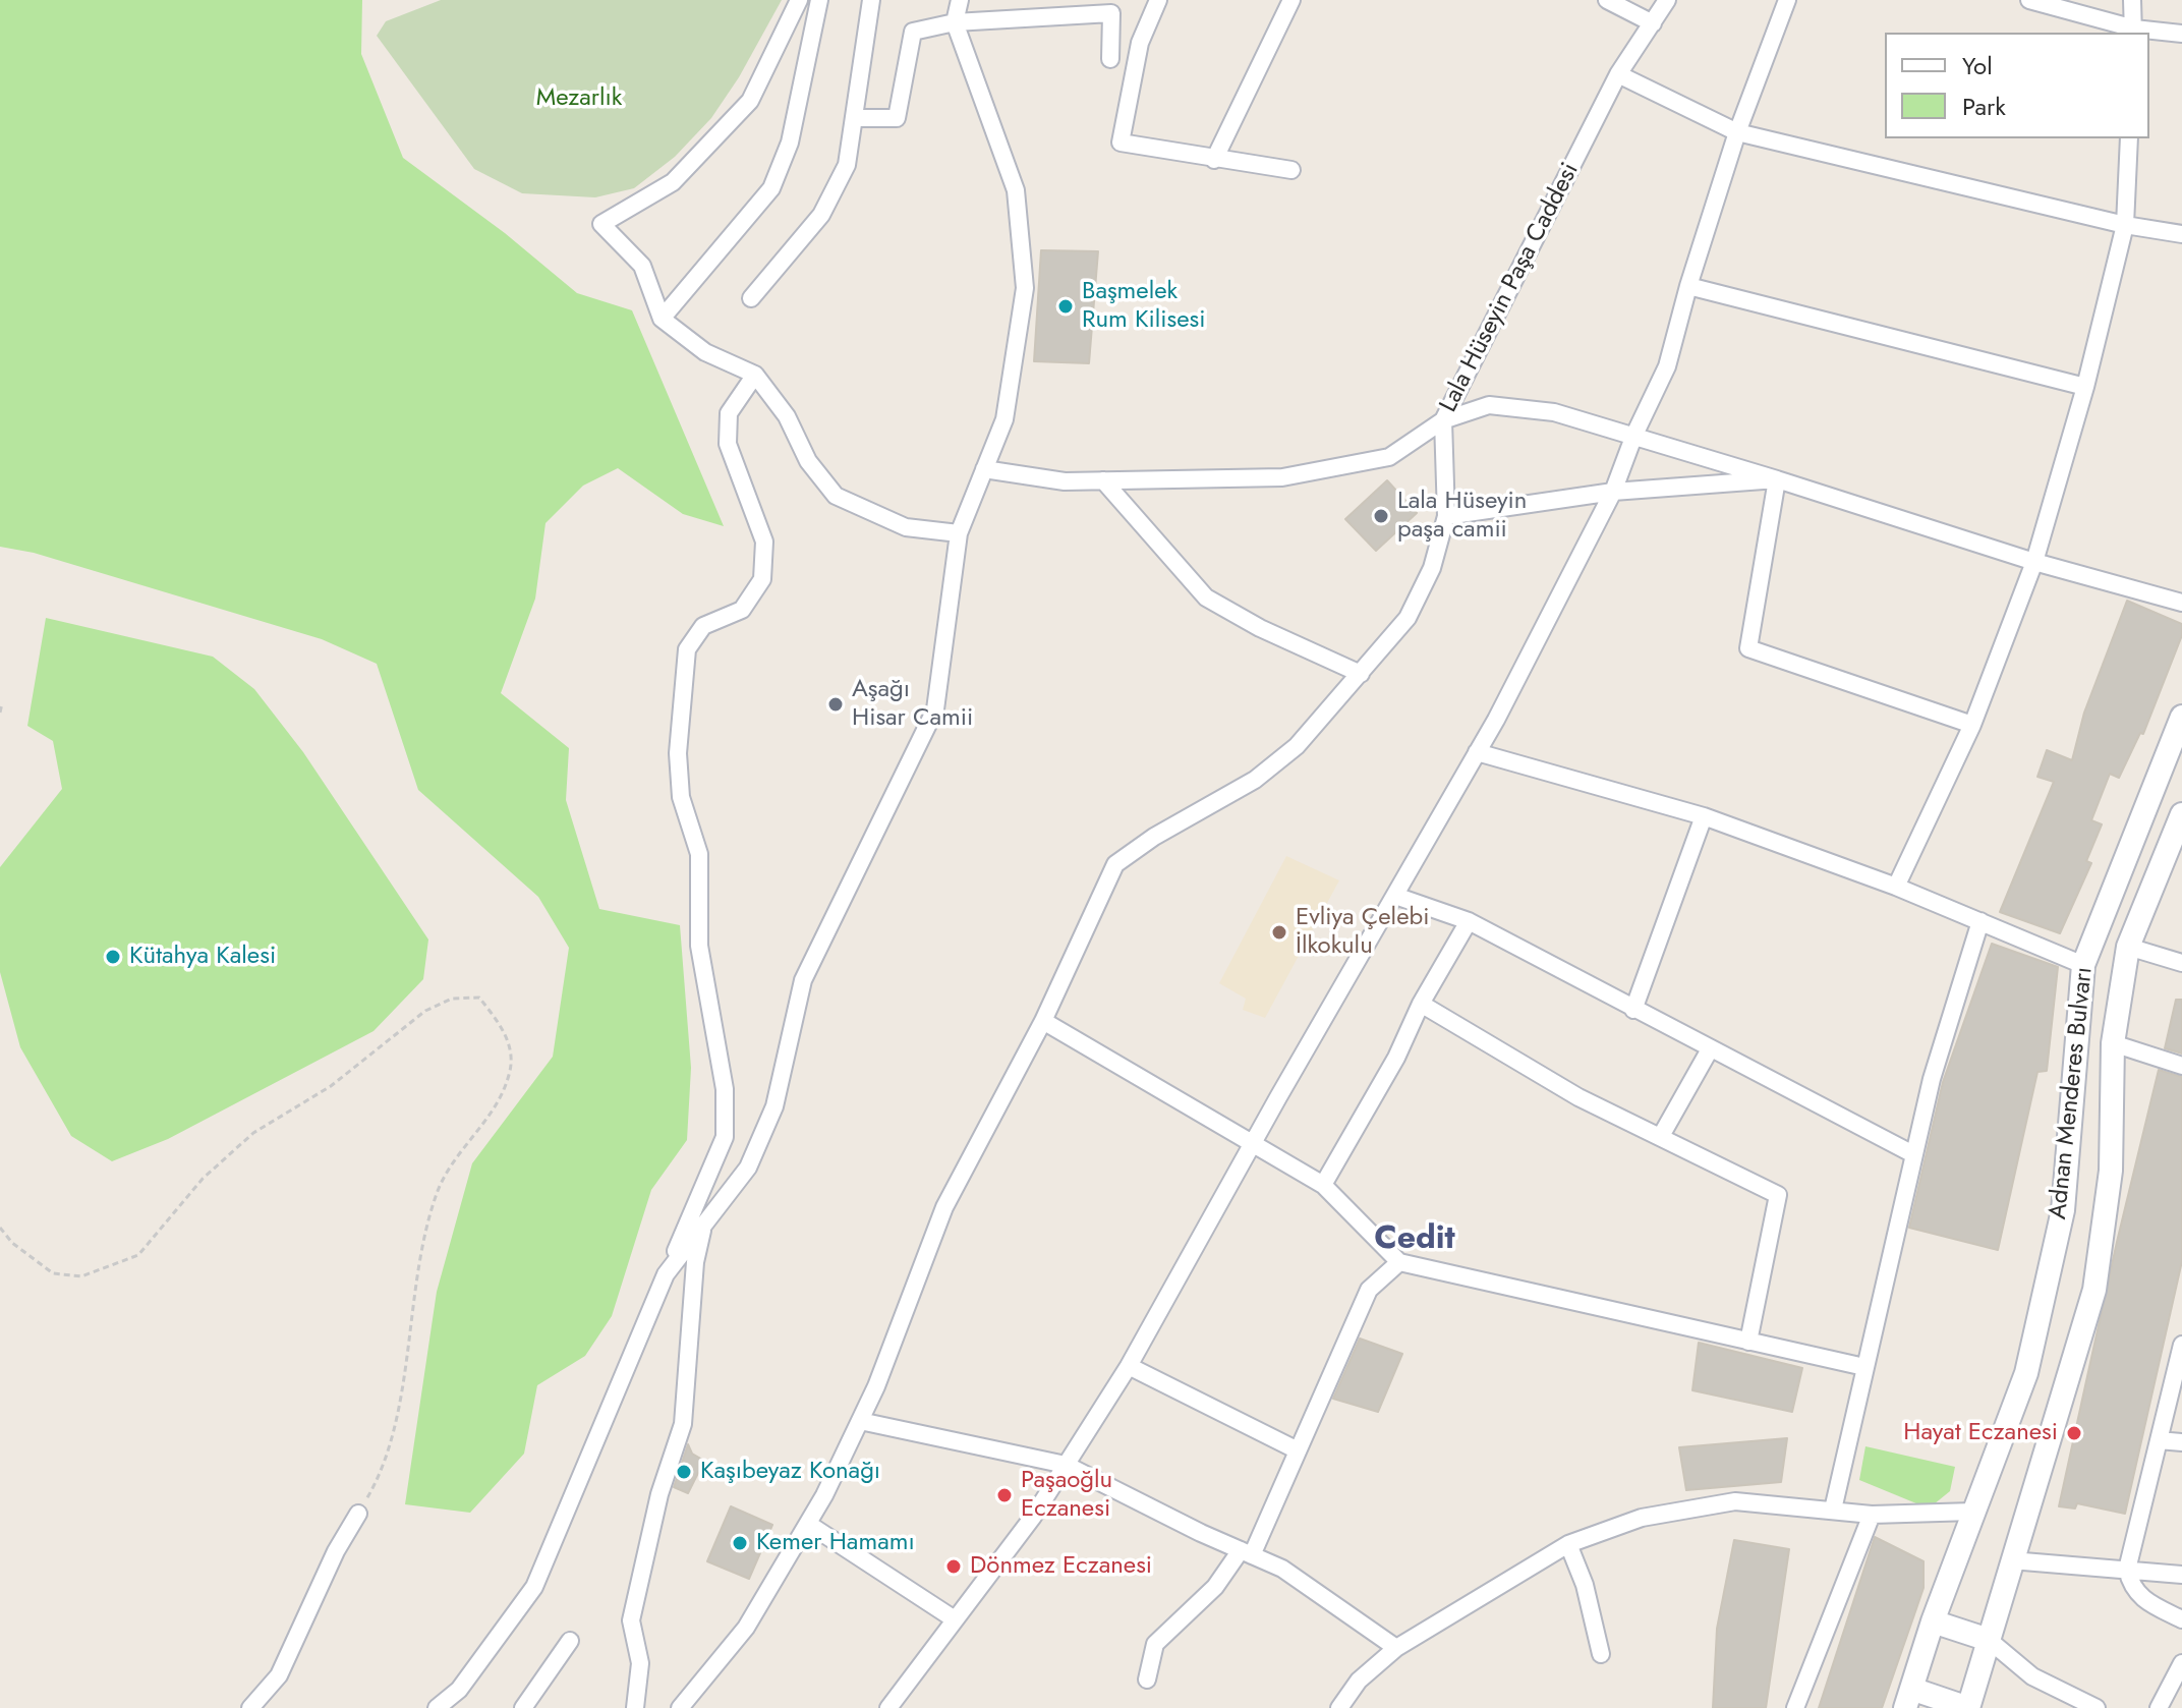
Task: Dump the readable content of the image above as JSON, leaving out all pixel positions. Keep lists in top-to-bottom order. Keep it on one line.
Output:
{"streets":{"main road":["Adnan Menderes Bulvarı"],"street":["Lala Hüseyin Paşa Caddesi"]},"districts":["Cedit"],"parks":["Mezarlık"],"places":["Başmelek Rum Kilisesi","Lala Hüseyin paşa camii","Aşağı Hisar Camii","Evliya Çelebi İlkokulu","Kütahya Kalesi","Hayat Eczanesi","Kaşıbeyaz Konağı","Paşaoğlu Eczanesi","Kemer Hamamı","Dönmez Eczanesi"],"legend":["Yol","Park"]}
